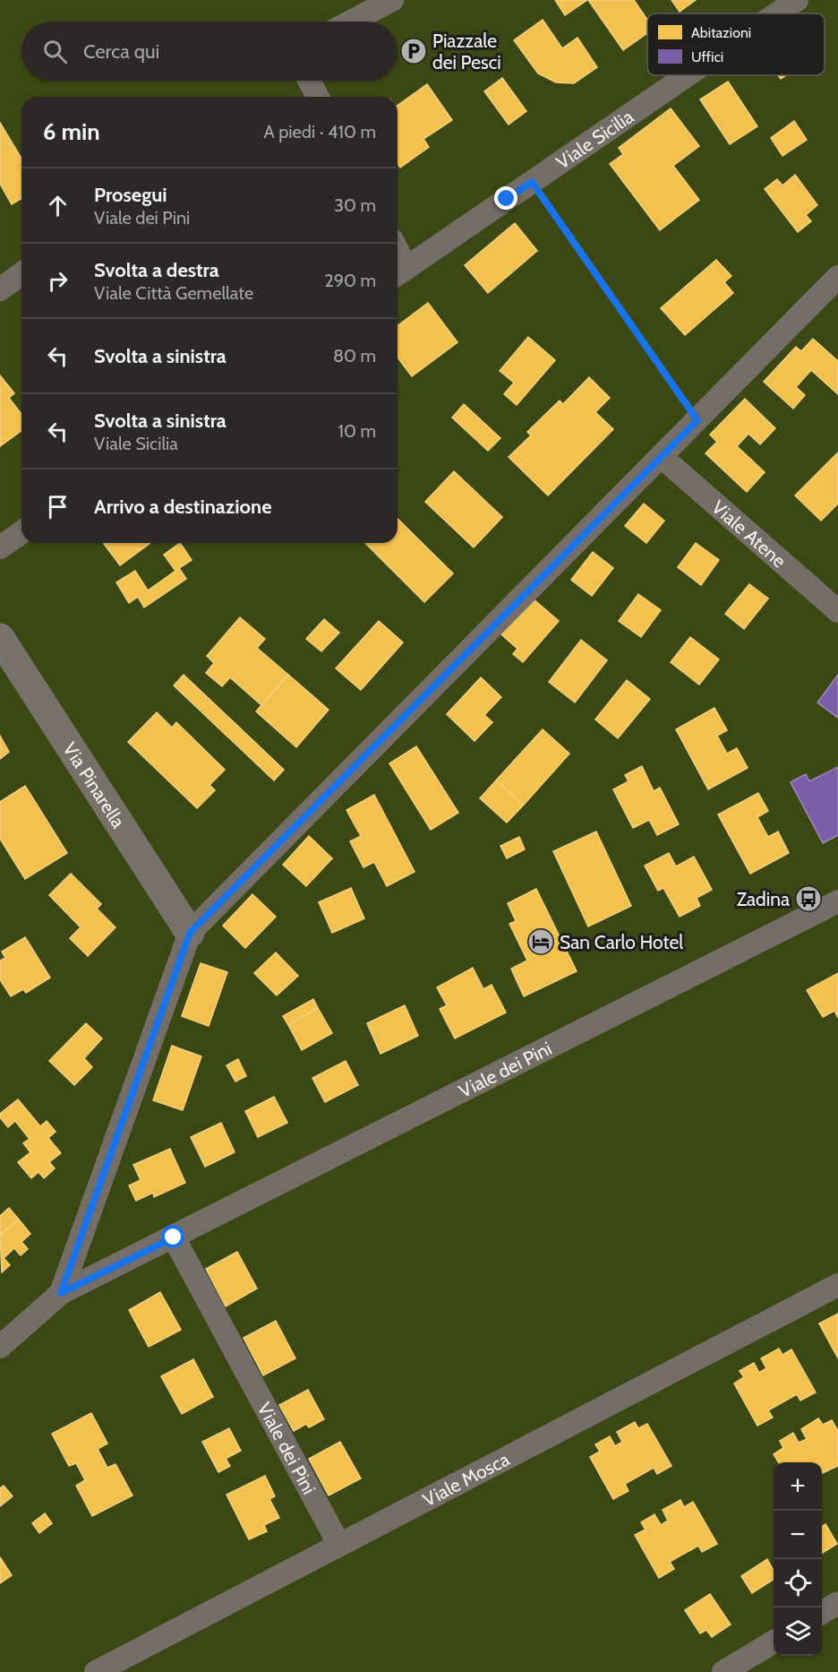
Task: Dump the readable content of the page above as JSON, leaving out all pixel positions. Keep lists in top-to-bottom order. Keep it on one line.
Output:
{"streets":{"street":["Viale Sicilia","Viale Atene","Via Pinarella","Viale dei Pini","Viale Mosca"]},"crossings":[["Viale dei Pini","Viale Mosca"]],"places":{"parking":["Piazzale dei Pesci"],"bus stop":["Zadina"],"hotel":["San Carlo Hotel"]},"legend":["Abitazioni","Uffici"],"page":{"search":"Cerca qui","heading":["6 min","A piedi · 410 m"],"list":[["Prosegui","Viale dei Pini","30 m"],["Svolta a destra","Viale Città Gemellate","290 m"],["Svolta a sinistra","80 m"],["Svolta a sinistra","Viale Sicilia","10 m"],"Arrivo a destinazione"],"map_buttons":["+","−"]}}
